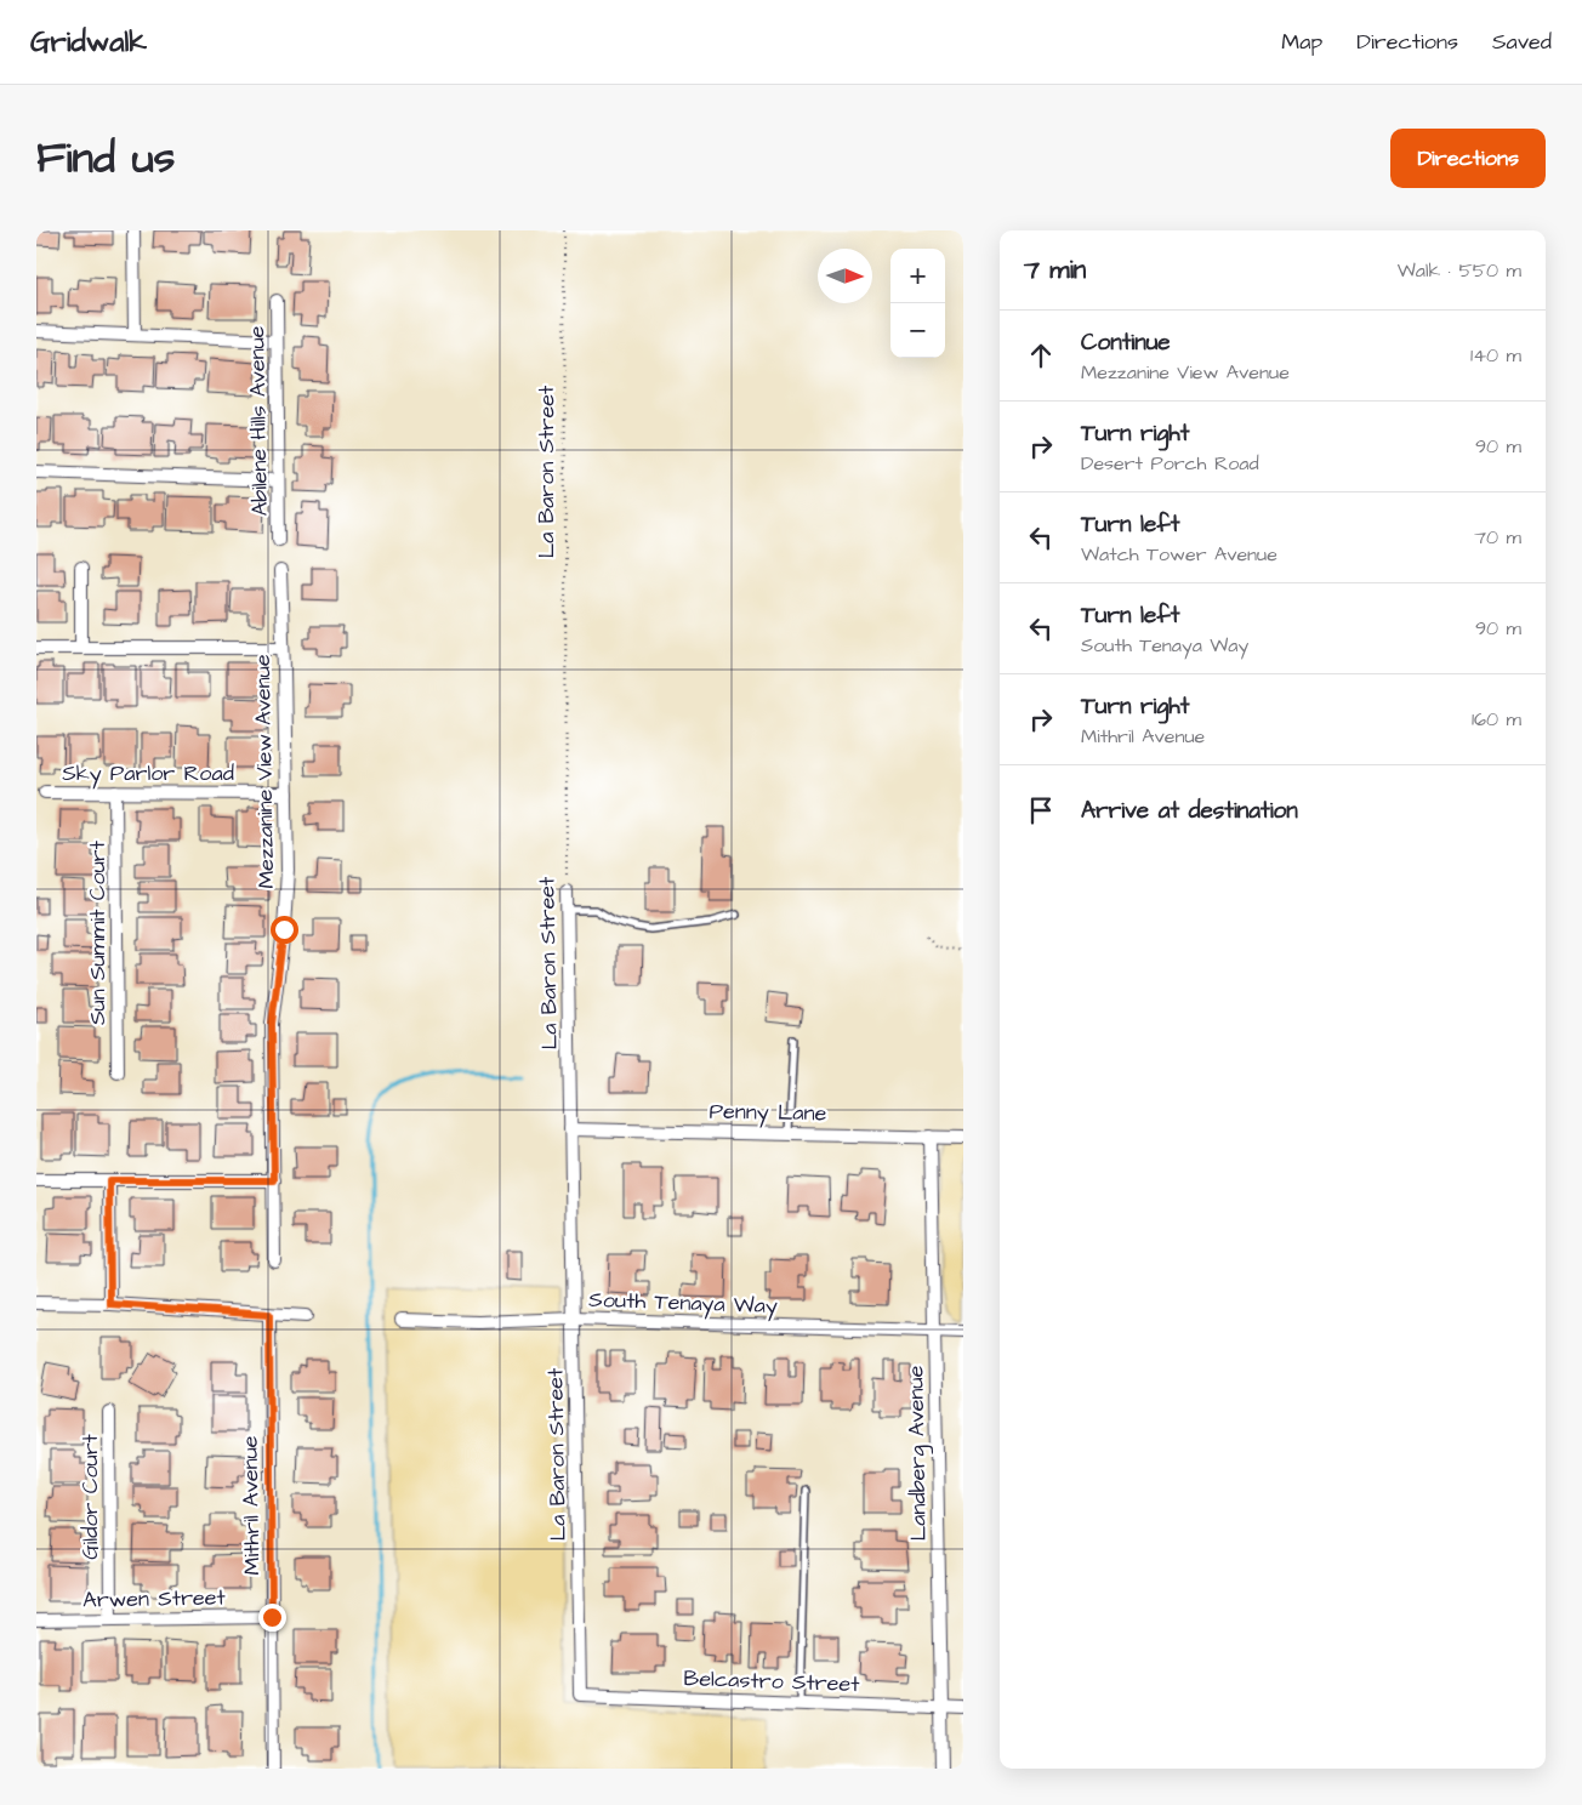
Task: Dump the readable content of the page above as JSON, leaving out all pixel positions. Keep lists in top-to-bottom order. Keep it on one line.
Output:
{"streets":{"street":["Abilene Hills Avenue","La Baron Street","Mezzanine View Avenue","Sky Parlor Road","Sun Summit Court","Penny Lane","South Tenaya Way","Landberg Avenue","Gildor Court","Mithril Avenue","Arwen Street","Belcastro Street"]},"crossings":[["La Baron Street","Penny Lane"],["La Baron Street","South Tenaya Way"],["La Baron Street","Belcastro Street"],["Mezzanine View Avenue","Sky Parlor Road"],["Sky Parlor Road","Sun Summit Court"],["Penny Lane","Landberg Avenue"],["South Tenaya Way","Landberg Avenue"],["Landberg Avenue","Belcastro Street"],["Gildor Court","Arwen Street"],["Mithril Avenue","Arwen Street"]],"north":"right","page":{"header":"Gridwalk","nav":["Map","Directions","Saved"],"title":"Find us","buttons":"Directions","heading":["7 min","Walk · 550 m"],"map_buttons":["+","−"],"list":[["Continue","Mezzanine View Avenue","140 m"],["Turn right","Desert Porch Road","90 m"],["Turn left","Watch Tower Avenue","70 m"],["Turn left","South Tenaya Way","90 m"],["Turn right","Mithril Avenue","160 m"],"Arrive at destination"]}}
